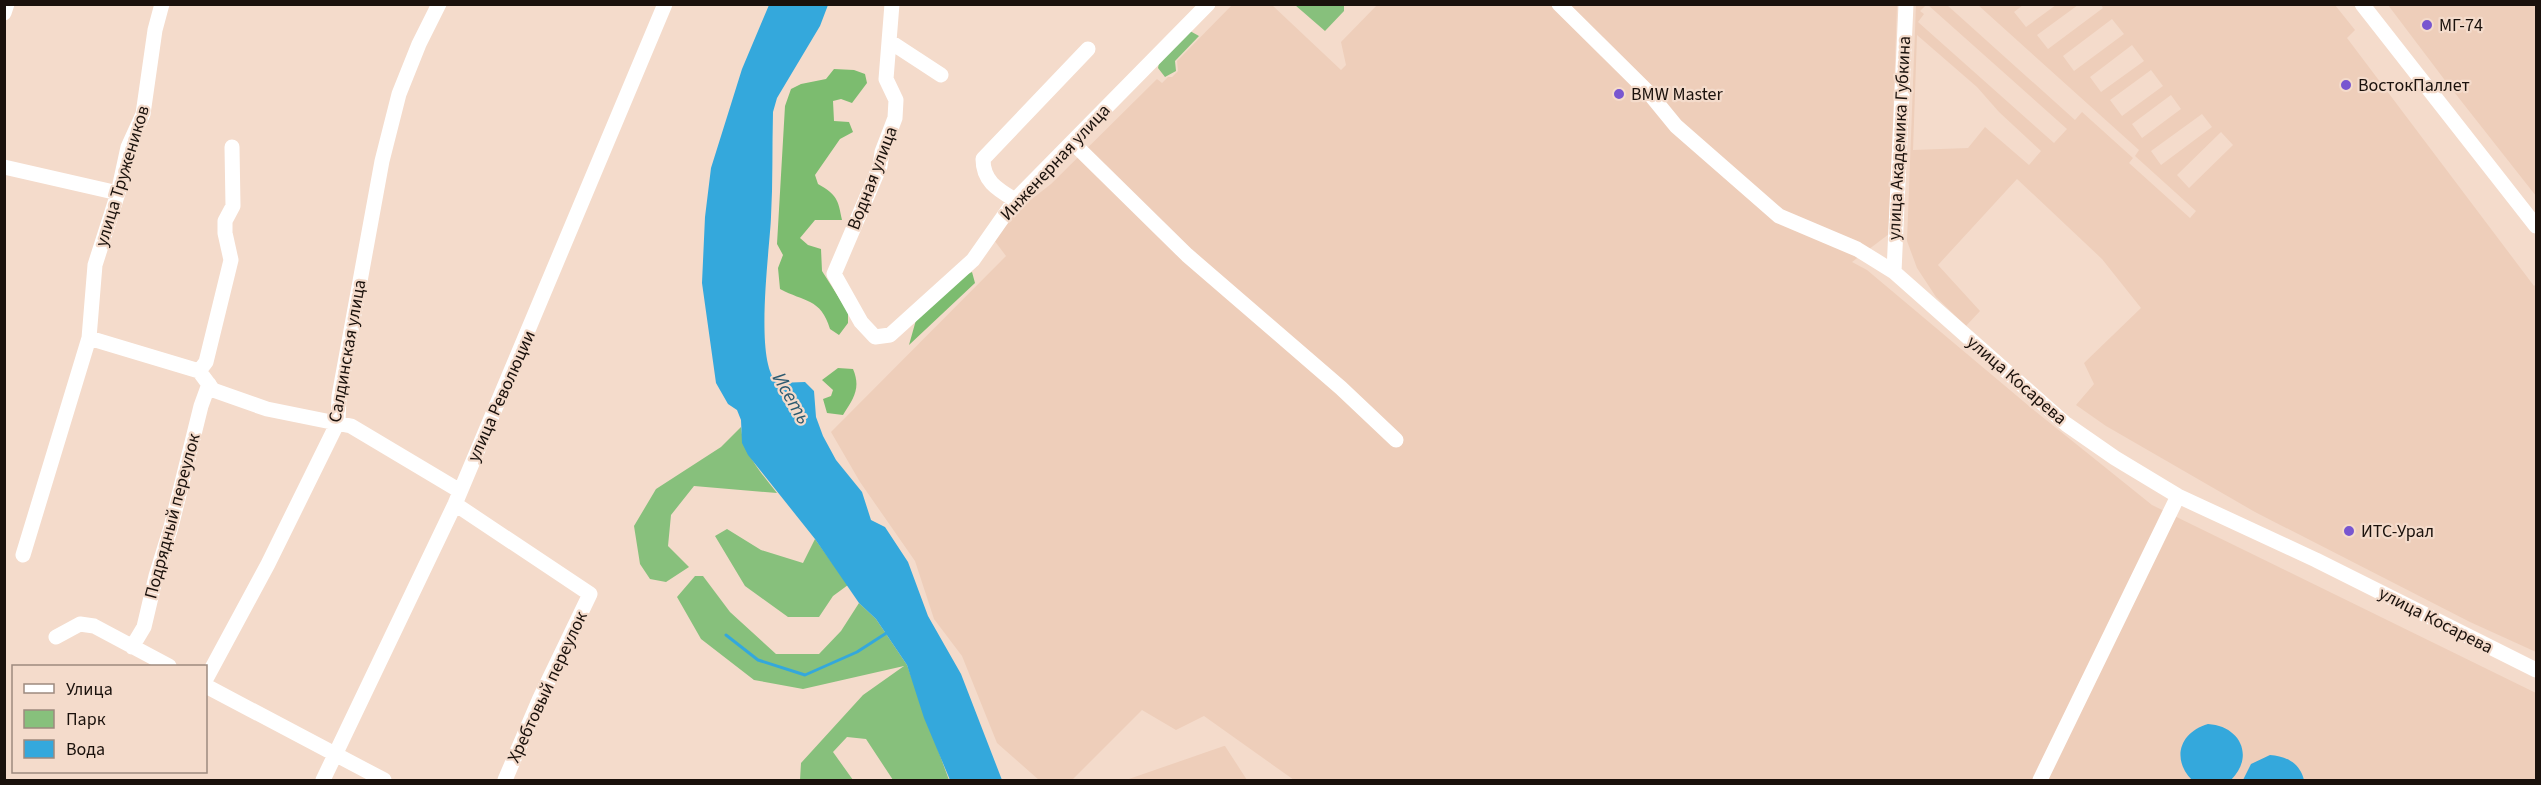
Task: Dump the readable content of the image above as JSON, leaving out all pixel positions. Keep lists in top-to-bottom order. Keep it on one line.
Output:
{"streets":{"street":["улица Академика Губкина","Инженерная улица","улица Тружеников","Водная улица","Салдинская улица","улица Косарева","улица Революции","Подрядный переулок","Хребтовый переулок"]},"crossings":[["улица Академика Губкина","улица Косарева"],["Инженерная улица","Водная улица"],["улица Революции","Хребтовый переулок"]],"water":["Исеть"],"places":["МГ-74","ВостокПаллет","BMW Master","ИТС-Урал"],"legend":["Улица","Парк","Вода"]}
